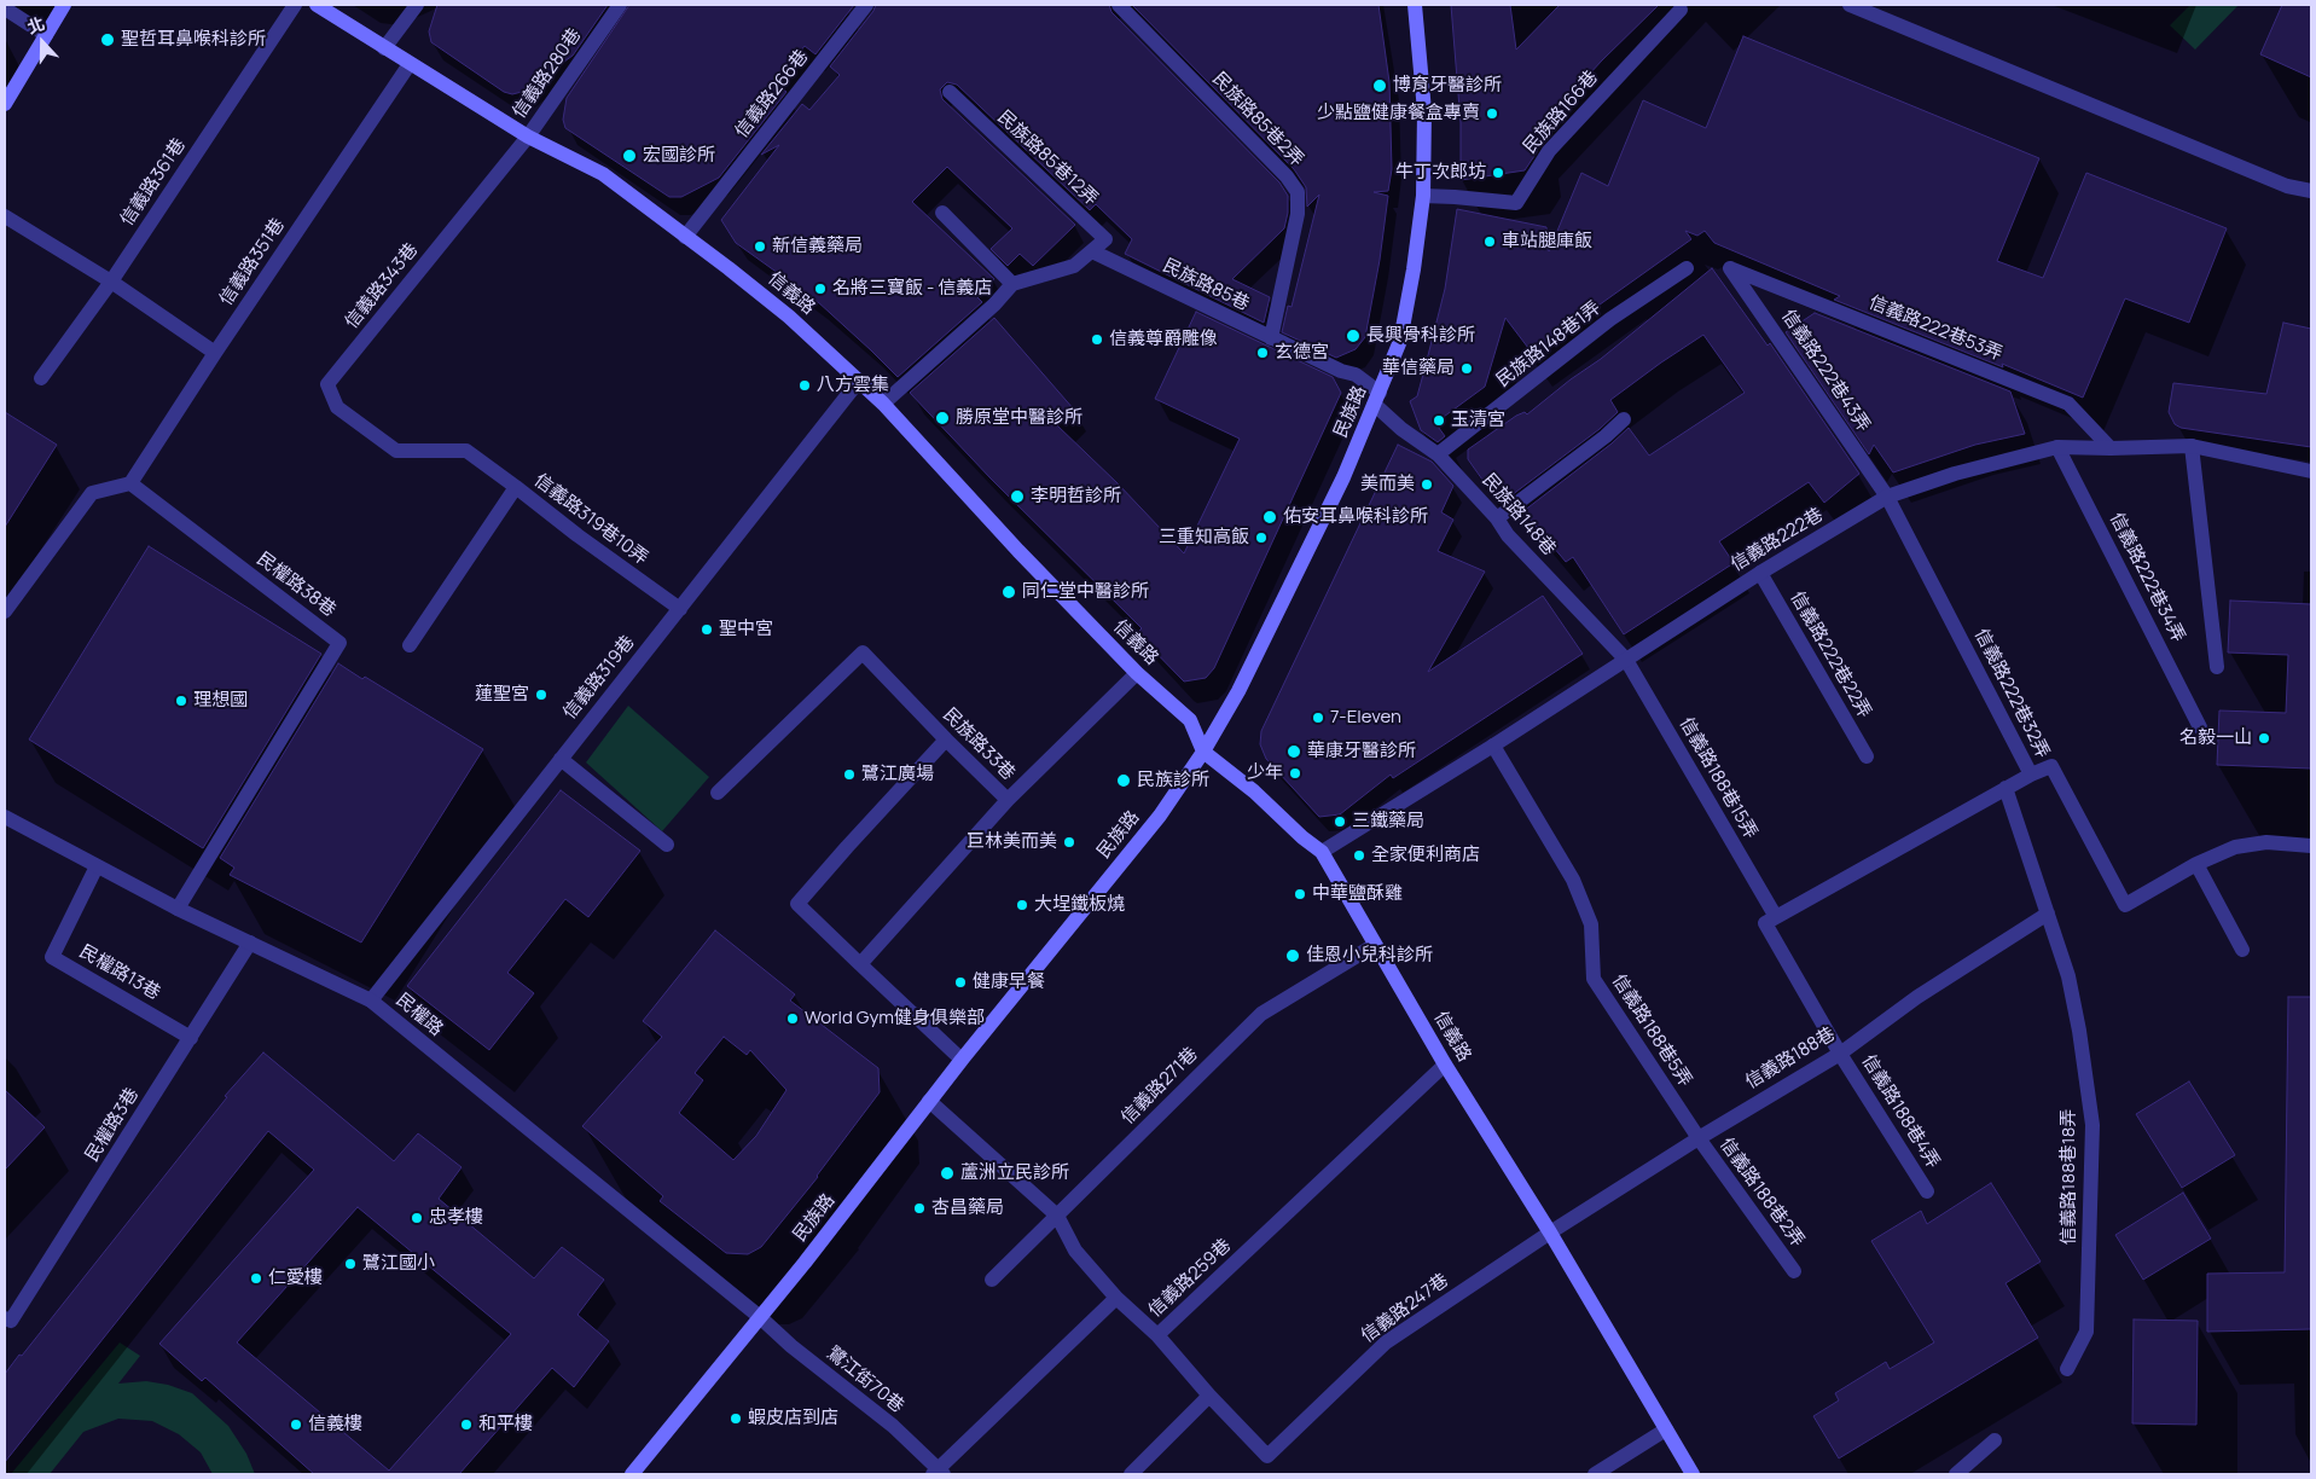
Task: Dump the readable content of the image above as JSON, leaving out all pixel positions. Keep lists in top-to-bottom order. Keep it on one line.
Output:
{"streets":{"street":["信義路280巷","信義路266巷","民族路166巷","民族路85巷2弄","民族路85巷12弄","信義路361巷","信義路351巷","民族路85巷","信義路343巷","信義路","信義路222巷53弄","民族路148巷1弄","信義路222巷43弄","民族路","民族路148巷","信義路319巷10弄","信義路222巷","信義路222巷34弄","民權路38巷","信義路222巷22弄","信義路319巷","信義路222巷32弄","民族路33巷","信義路188巷15弄","民權路13巷","民權路","信義路188巷5弄","信義路188巷","信義路271巷","信義路188巷4弄","民權路3巷","信義路188巷18弄","信義路188巷2弄","信義路259巷","信義路247巷","鷺江街70巷"]},"crossings":[["信義路280巷","信義路343巷"],["信義路280巷","信義路"],["信義路266巷","信義路"],["民族路166巷","民族路"],["民族路85巷2弄","民族路85巷"],["民族路85巷12弄","民族路85巷"],["信義路351巷","信義路"],["信義路351巷","民權路38巷"],["民族路85巷","民族路"],["民族路85巷","民族路148巷"],["信義路343巷","信義路"],["信義路343巷","信義路319巷10弄"],["信義路","民族路"],["信義路","信義路222巷"],["信義路","信義路319巷"],["信義路","信義路188巷"],["信義路","信義路271巷"],["信義路","信義路259巷"],["信義路","信義路247巷"],["信義路222巷53弄","信義路222巷43弄"],["信義路222巷53弄","信義路222巷"],["民族路148巷1弄","民族路148巷"],["信義路222巷43弄","信義路222巷"],["信義路222巷43弄","信義路222巷32弄"],["民族路","民族路148巷"],["民族路","民權路"],["民族路","鷺江街70巷"],["民族路148巷","信義路222巷"],["民族路148巷","信義路188巷15弄"],["信義路319巷10弄","信義路319巷"],["信義路222巷","信義路222巷34弄"],["信義路222巷","信義路222巷22弄"],["信義路222巷","信義路222巷32弄"],["信義路222巷","信義路188巷15弄"],["信義路222巷","信義路188巷5弄"],["民權路38巷","民權路"],["信義路319巷","民權路"],["民權路13巷","民權路"],["民權路13巷","民權路3巷"],["民權路","民權路3巷"],["民權路","鷺江街70巷"],["信義路188巷5弄","信義路188巷"],["信義路188巷5弄","信義路188巷2弄"],["信義路188巷","信義路188巷4弄"],["信義路188巷","信義路188巷18弄"],["信義路188巷","信義路188巷2弄"],["信義路188巷","信義路247巷"],["信義路271巷","信義路259巷"]],"places":["聖哲耳鼻喉科診所","博育牙醫診所","少點鹽健康餐盒專賣","宏國診所","牛丁次郎坊","車站腿庫飯","新信義藥局","名將三寶飯 - 信義店","長興骨科診所","信義尊爵雕像","玄德宮","華信藥局","八方雲集","勝原堂中醫診所","玉清宮","美而美","李明哲診所","佑安耳鼻喉科診所","三重知高飯","同仁堂中醫診所","聖中宮","蓮聖宮","理想國","7-Eleven","名毅一山","華康牙醫診所","少年","鷺江廣場","民族診所","三鐵藥局","巨林美而美","全家便利商店","中華鹽酥雞","大埕鐵板燒","佳恩小兒科診所","健康早餐","World Gym健身俱樂部","蘆洲立民診所","杏昌藥局","忠孝樓","鷺江國小","仁愛樓","蝦皮店到店","信義樓","和平樓"],"north":"top"}
